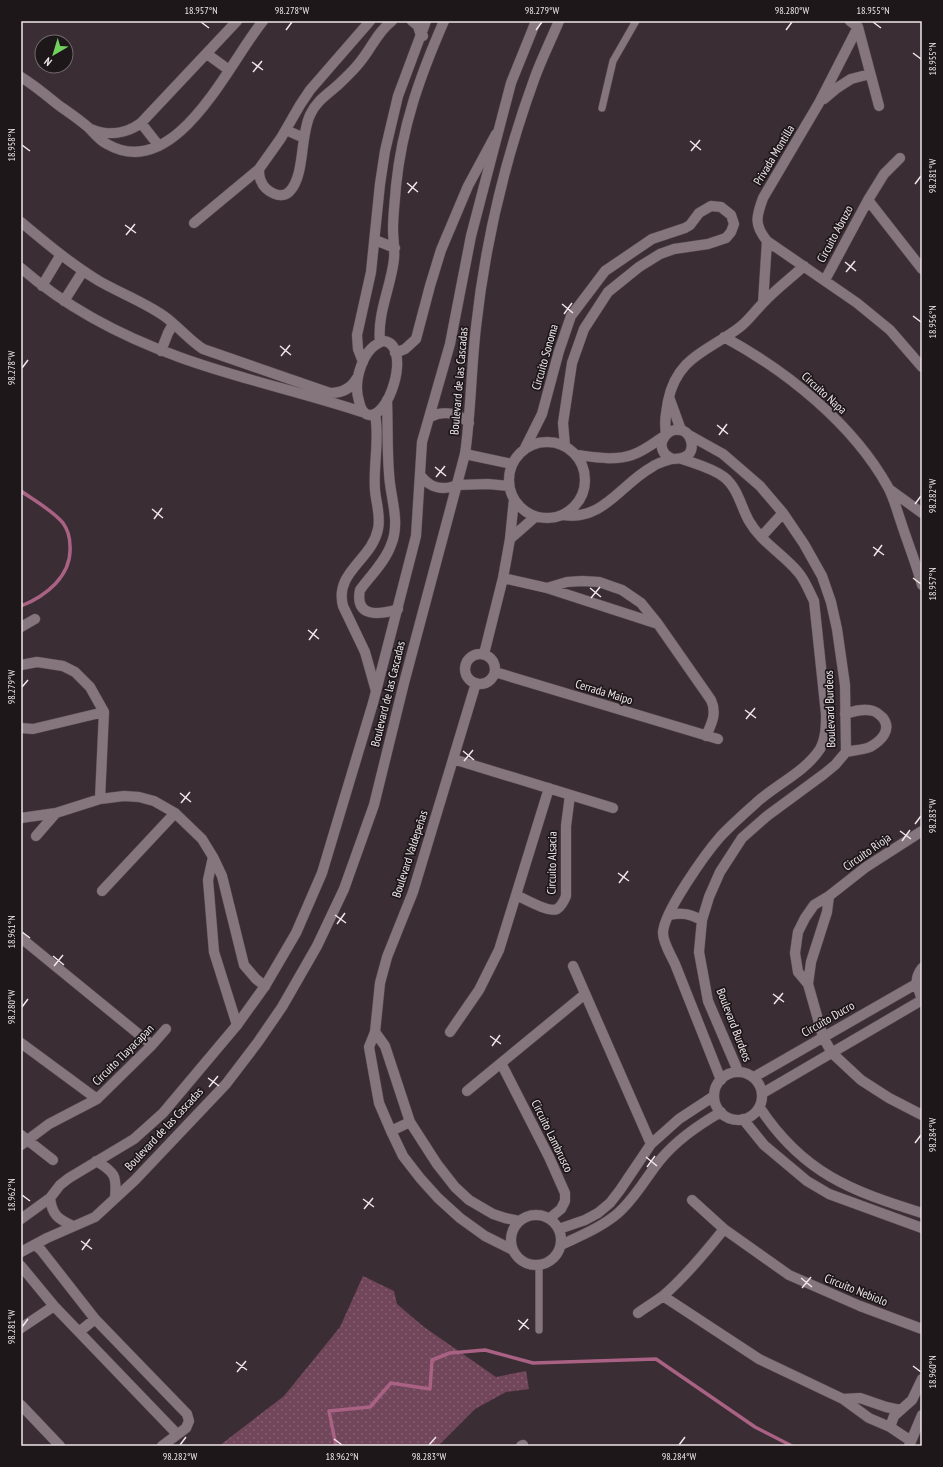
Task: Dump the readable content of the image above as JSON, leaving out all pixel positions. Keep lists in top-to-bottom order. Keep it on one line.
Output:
{"streets":{"street":["Privada Montilla","Circuito Abruzo","Circuito Sonoma","Boulevard de las Cascadas","Circuito Napa","Cerrada Maipo","Boulevard Burdeos","Circuito Rioja","Boulevard Valdepeñas","Circuito Alsacia","Circuito Ducro","Circuito Tlayacapan","Circuito Lambrusco","Circuito Nebiolo"]},"crossings":[["Privada Montilla","Circuito Abruzo"],["Cerrada Maipo","Boulevard Valdepeñas"],["Boulevard Burdeos","Circuito Ducro"],["Circuito Rioja","Circuito Ducro"],["Boulevard Valdepeñas","Circuito Lambrusco"]],"north":"bottom left","coordinates":["18.957°N","98.278°W","98.279°W","98.280°W","18.955°N","18.958°N","98.281°W","18.956°N","98.282°W","98.283°W","18.961°N","98.284°W","18.962°N","18.960°N"]}
